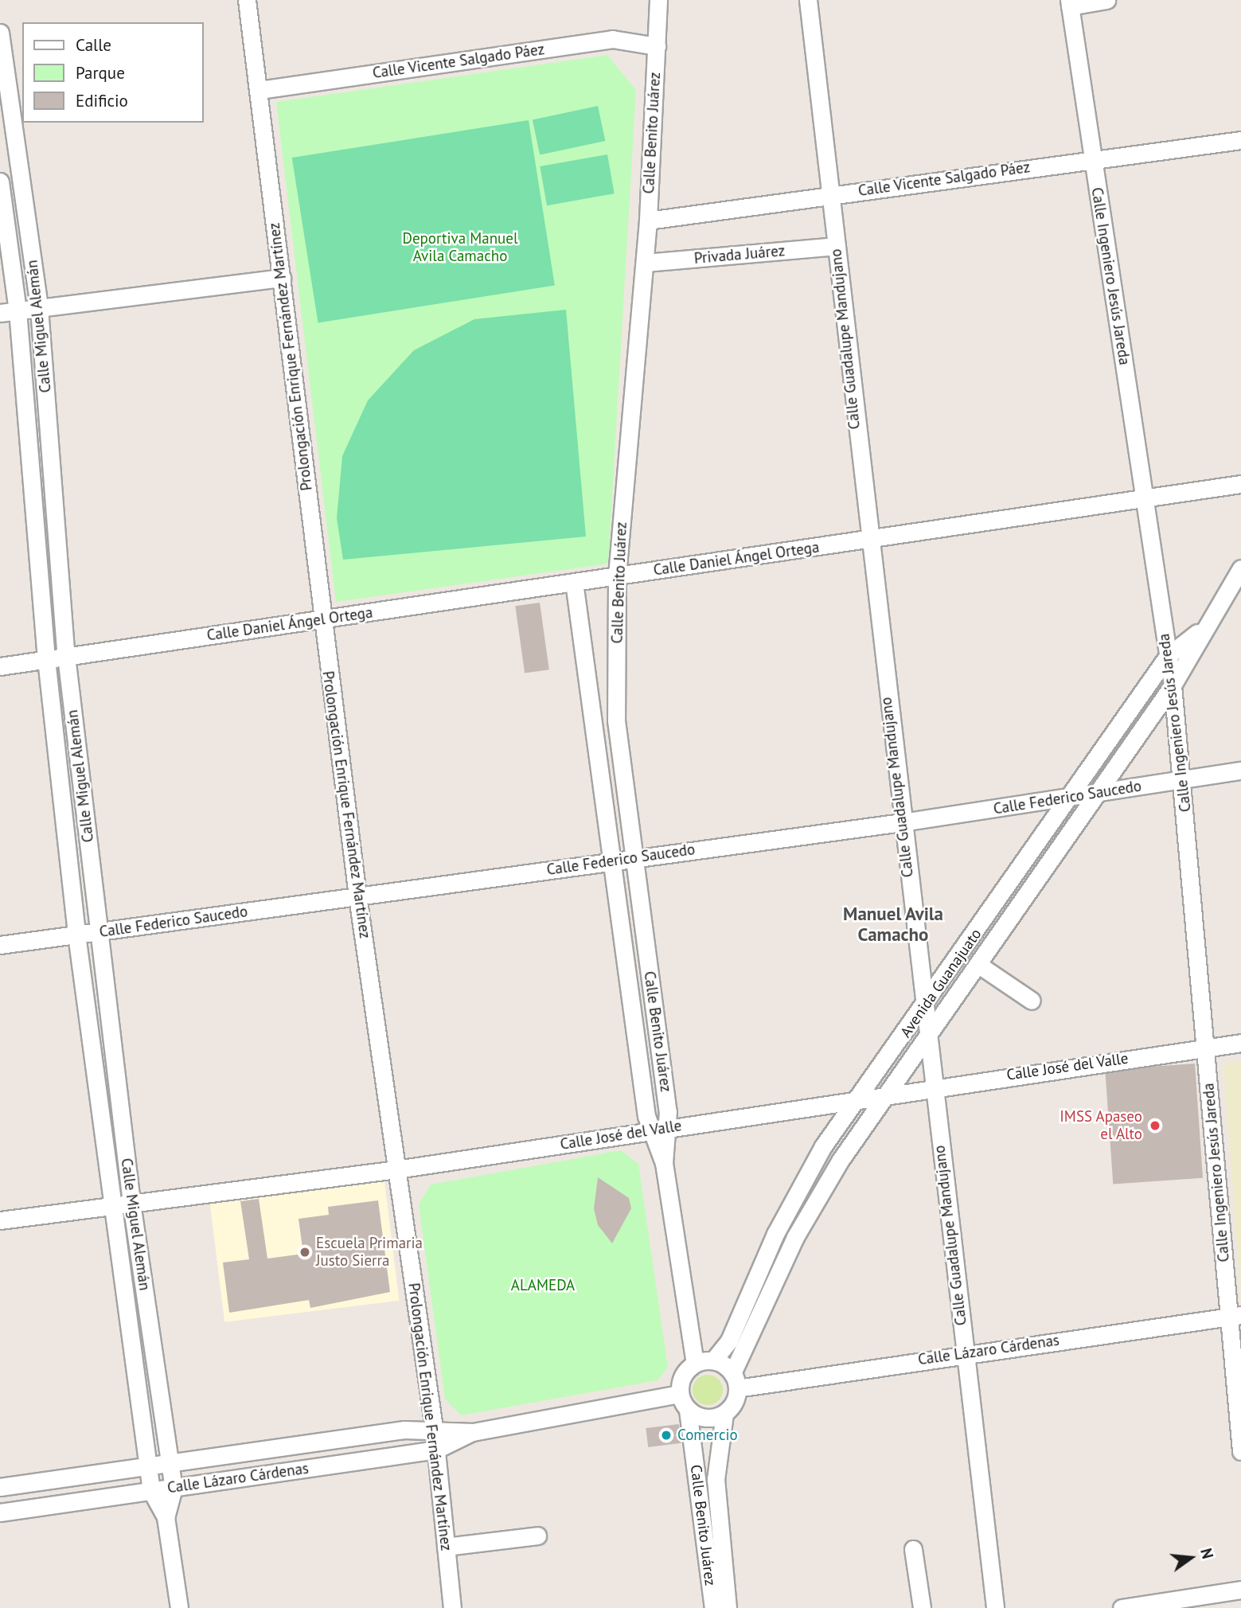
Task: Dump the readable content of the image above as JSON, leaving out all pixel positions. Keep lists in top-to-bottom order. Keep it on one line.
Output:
{"streets":{"street":["Calle Vicente Salgado Páez","Calle Benito Juárez","Privada Juárez","Calle Ingeniero Jesús Jareda","Calle Miguel Alemán","Calle Guadalupe Mandujano","Prolongación Enrique Fernández Martínez","Calle Daniel Ángel Ortega","Calle Federico Saucedo","Avenida Guanajuato","Calle José del Valle","Calle Lázaro Cárdenas"]},"crossings":[["Calle Vicente Salgado Páez","Calle Benito Juárez"],["Calle Vicente Salgado Páez","Calle Ingeniero Jesús Jareda"],["Calle Vicente Salgado Páez","Calle Guadalupe Mandujano"],["Calle Vicente Salgado Páez","Prolongación Enrique Fernández Martínez"],["Calle Benito Juárez","Privada Juárez"],["Calle Benito Juárez","Calle Daniel Ángel Ortega"],["Calle Benito Juárez","Calle Federico Saucedo"],["Calle Benito Juárez","Avenida Guanajuato"],["Calle Benito Juárez","Calle José del Valle"],["Calle Benito Juárez","Calle Lázaro Cárdenas"],["Privada Juárez","Calle Guadalupe Mandujano"],["Calle Ingeniero Jesús Jareda","Calle Daniel Ángel Ortega"],["Calle Ingeniero Jesús Jareda","Calle Federico Saucedo"],["Calle Ingeniero Jesús Jareda","Avenida Guanajuato"],["Calle Ingeniero Jesús Jareda","Calle José del Valle"],["Calle Ingeniero Jesús Jareda","Calle Lázaro Cárdenas"],["Calle Miguel Alemán","Calle Daniel Ángel Ortega"],["Calle Miguel Alemán","Calle Federico Saucedo"],["Calle Miguel Alemán","Calle José del Valle"],["Calle Miguel Alemán","Calle Lázaro Cárdenas"],["Calle Guadalupe Mandujano","Calle Daniel Ángel Ortega"],["Calle Guadalupe Mandujano","Calle Federico Saucedo"],["Calle Guadalupe Mandujano","Avenida Guanajuato"],["Calle Guadalupe Mandujano","Calle José del Valle"],["Calle Guadalupe Mandujano","Calle Lázaro Cárdenas"],["Prolongación Enrique Fernández Martínez","Calle Daniel Ángel Ortega"],["Prolongación Enrique Fernández Martínez","Calle Federico Saucedo"],["Prolongación Enrique Fernández Martínez","Calle José del Valle"],["Prolongación Enrique Fernández Martínez","Calle Lázaro Cárdenas"],["Calle Federico Saucedo","Avenida Guanajuato"],["Avenida Guanajuato","Calle José del Valle"],["Avenida Guanajuato","Calle Lázaro Cárdenas"]],"districts":["Manuel Avila Camacho"],"parks":["Deportiva Manuel Avila Camacho","ALAMEDA"],"places":["IMSS Apaseo el Alto","Escuela Primaria Justo Sierra","Comercio"],"legend":["Calle","Parque","Edificio"],"north":"right"}
